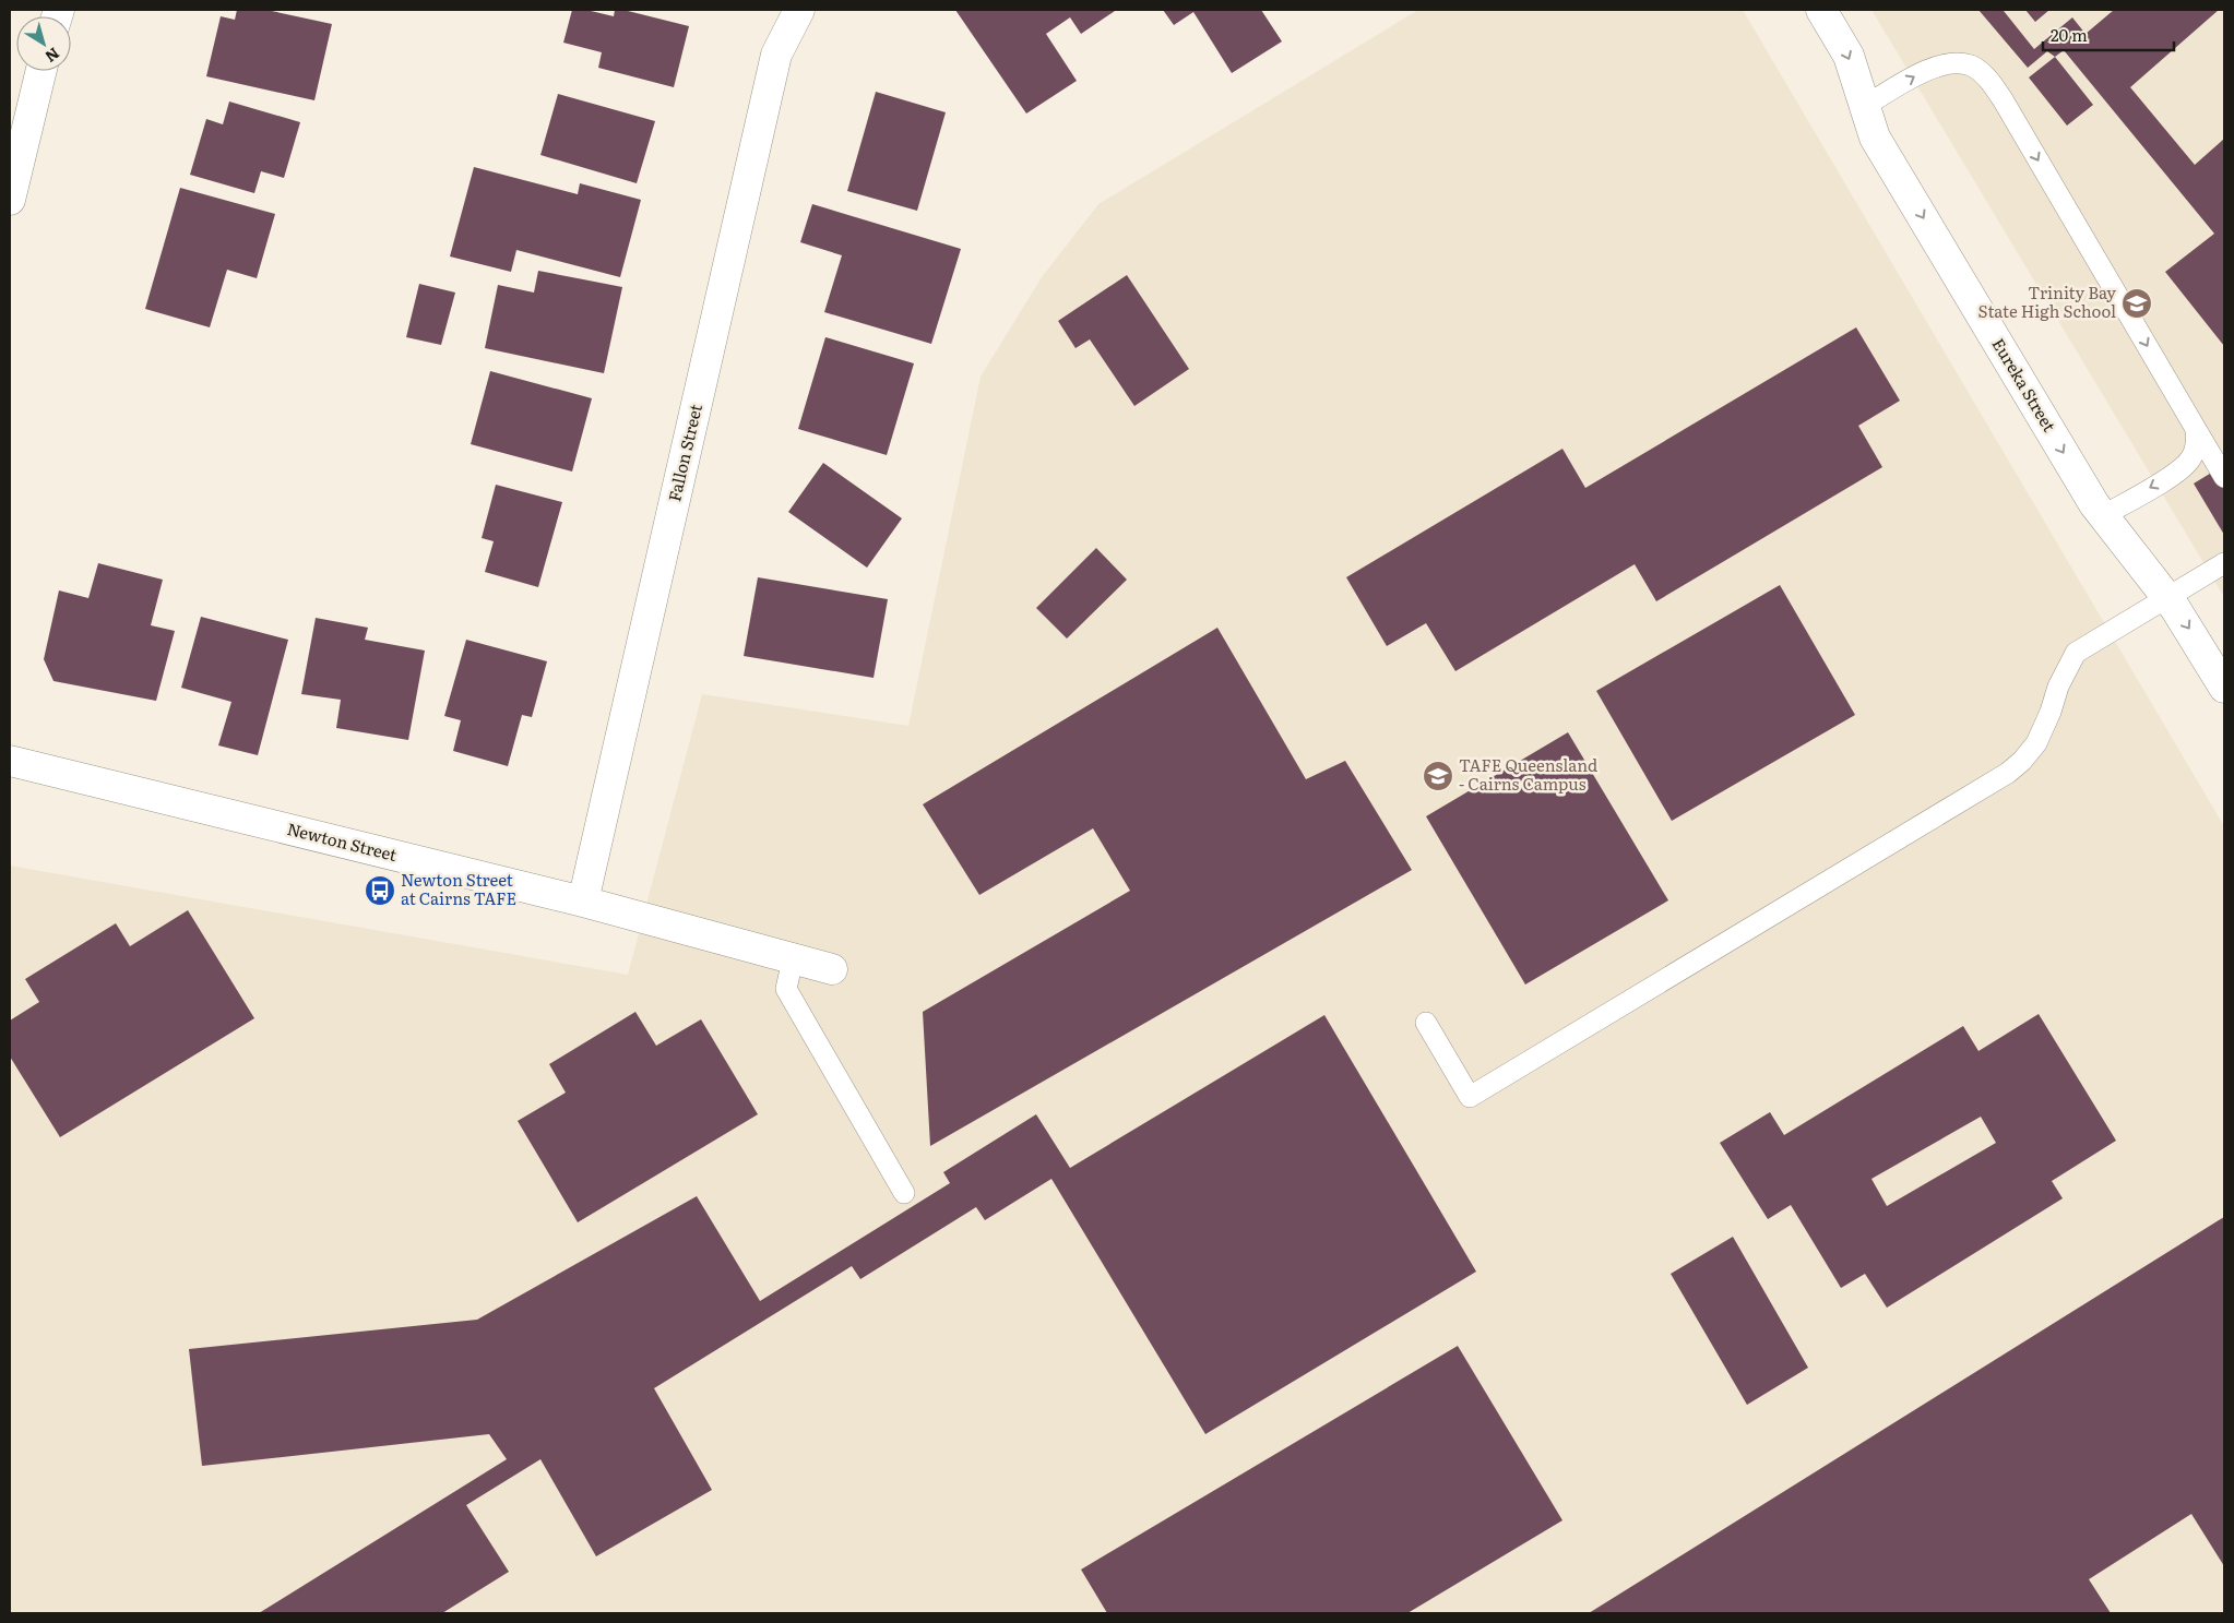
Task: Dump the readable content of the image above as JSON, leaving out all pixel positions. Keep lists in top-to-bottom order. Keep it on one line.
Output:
{"streets":{"street":["Eureka Street","Fallon Street","Newton Street"]},"crossings":[["Fallon Street","Newton Street"]],"one_way":["Eureka Street"],"places":{"school or university":["Trinity Bay State High School","TAFE Queensland - Cairns Campus"],"bus stop":["Newton Street at Cairns TAFE"]},"scale_bar":"20 m","north":"bottom right"}
